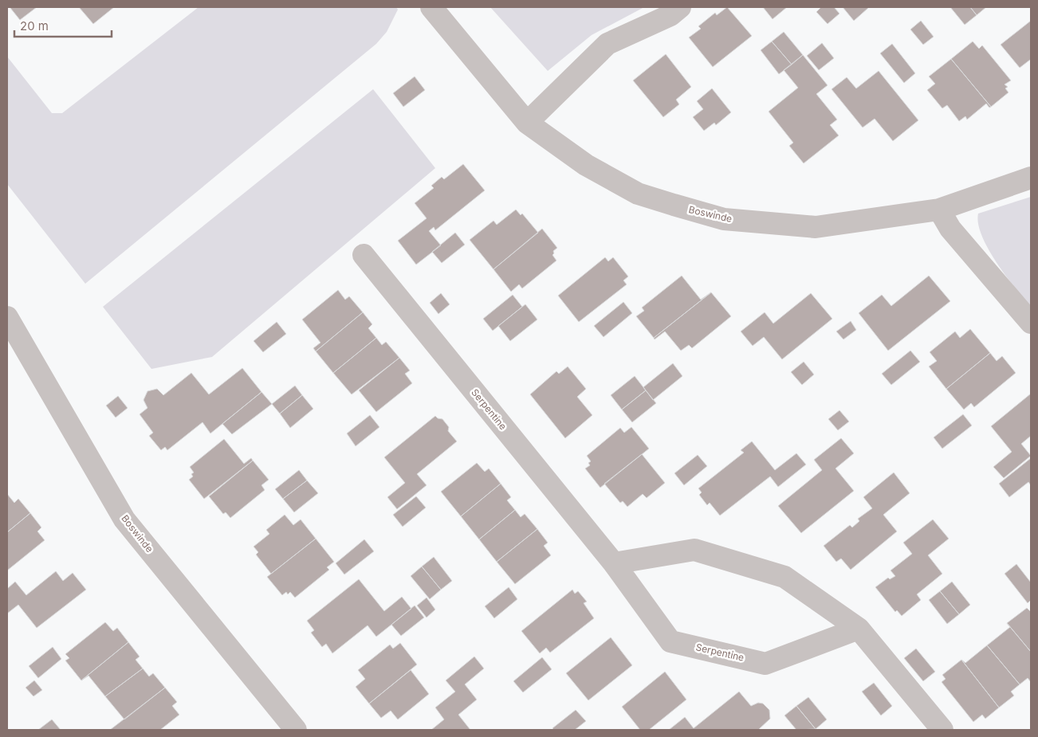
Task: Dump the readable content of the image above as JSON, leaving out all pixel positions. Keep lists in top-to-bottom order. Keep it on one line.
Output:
{"streets":{"street":["Boswinde","Serpentine"]},"scale_bar":"20 m"}
